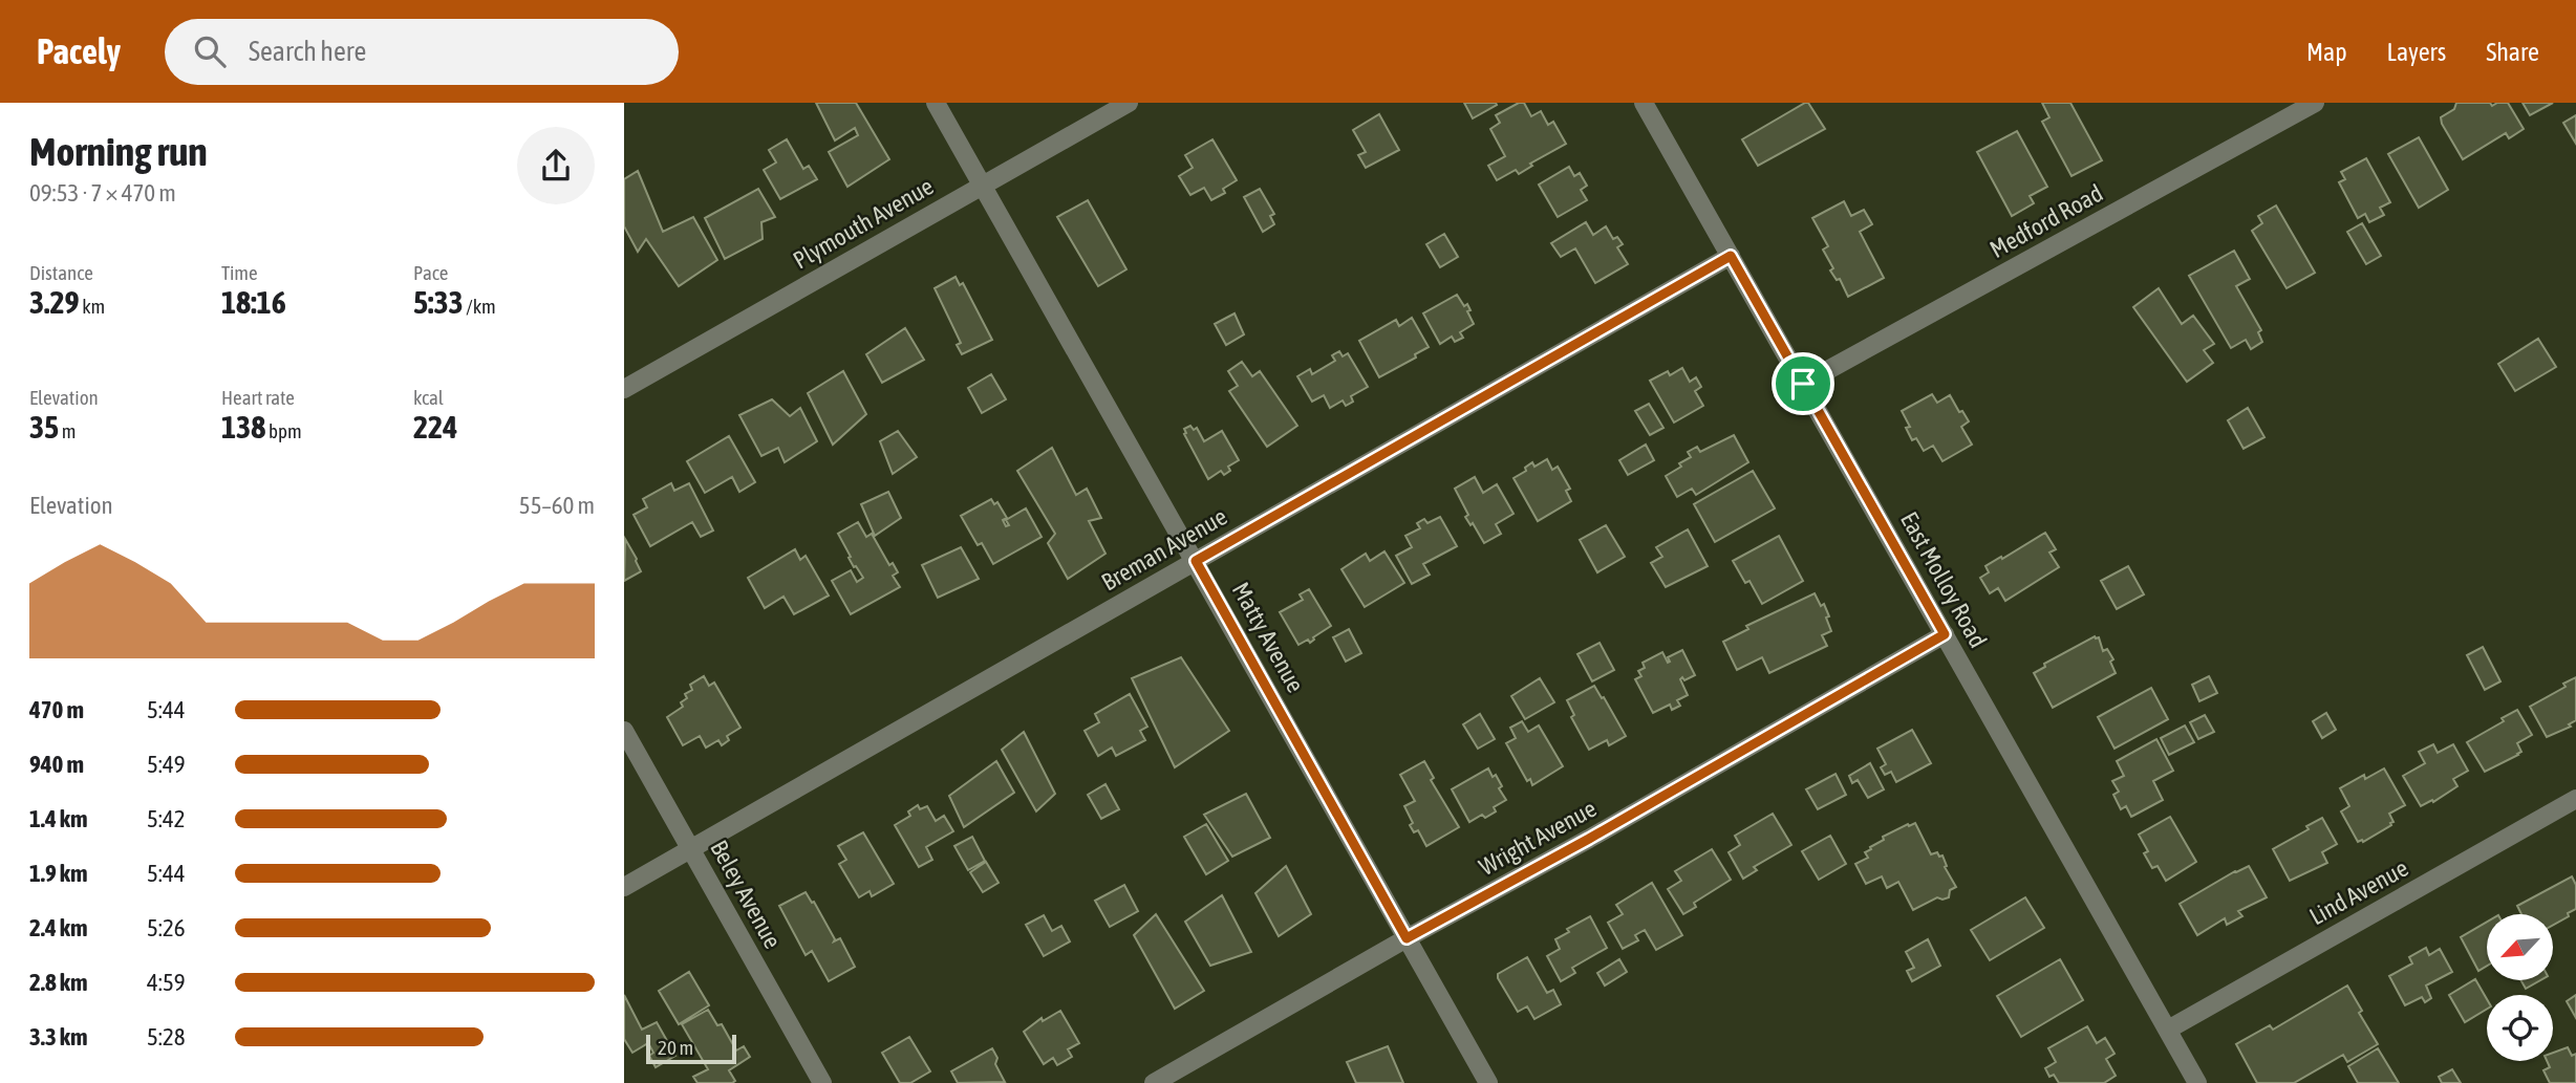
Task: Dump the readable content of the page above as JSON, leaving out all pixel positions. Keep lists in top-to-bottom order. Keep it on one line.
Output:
{"streets":{"street":["Medford Road","Plymouth Avenue","Breman Avenue","East Molloy Road","Matty Avenue","Wright Avenue","Lind Avenue","Beley Avenue"]},"crossings":[["Medford Road","East Molloy Road"],["Plymouth Avenue","Matty Avenue"],["Breman Avenue","East Molloy Road"],["Breman Avenue","Matty Avenue"],["Breman Avenue","Beley Avenue"],["East Molloy Road","Wright Avenue"],["East Molloy Road","Lind Avenue"],["Matty Avenue","Wright Avenue"]],"scale_bar":"20 m","north":"bottom left","page":{"header":"Pacely","search":"Search here","nav":["Map","Layers","Share"],"heading":["Morning run","09:53 · 7 × 470 m"],"stats":[["Distance","3.29 km"],["Time","18:16"],["Pace","5:33 /km"],["Elevation","35 m"],["Heart rate","138 bpm"],["kcal","224"]],"chart":["Elevation","55–60 m"],"list":[{"name":"470 m","note":"5:44"},{"name":"940 m","note":"5:49"},{"name":"1.4 km","note":"5:42"},{"name":"1.9 km","note":"5:44"},{"name":"2.4 km","note":"5:26"},{"name":"2.8 km","note":"4:59"},{"name":"3.3 km","note":"5:28"}],"scale":"20 m"}}
